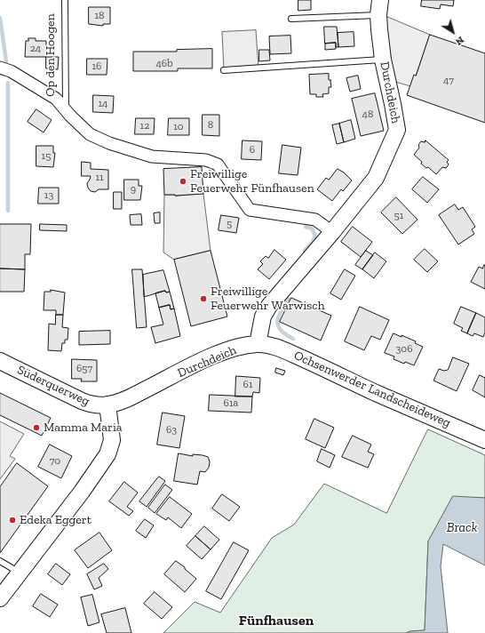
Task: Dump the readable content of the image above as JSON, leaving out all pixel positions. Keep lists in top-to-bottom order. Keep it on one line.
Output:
{"streets":{"street":["Op den Hoogen","Durchdeich","Süderquerweg","Ochsenwerder Landscheideweg"]},"crossings":[["Op den Hoogen","Durchdeich"],["Durchdeich","Süderquerweg"],["Durchdeich","Ochsenwerder Landscheideweg"]],"districts":["Fünfhausen"],"water":["Brack"],"places":["Freiwillige Feuerwehr Fünfhausen","Freiwillige Feuerwehr Warwisch","Mamma Maria","Edeka Eggert"],"house_numbers":["18","24","46b","16","47","14","48","8","12","10","6","15","11","9","13","51","5","306","657","61","61a","63","70"],"north":"bottom right"}
